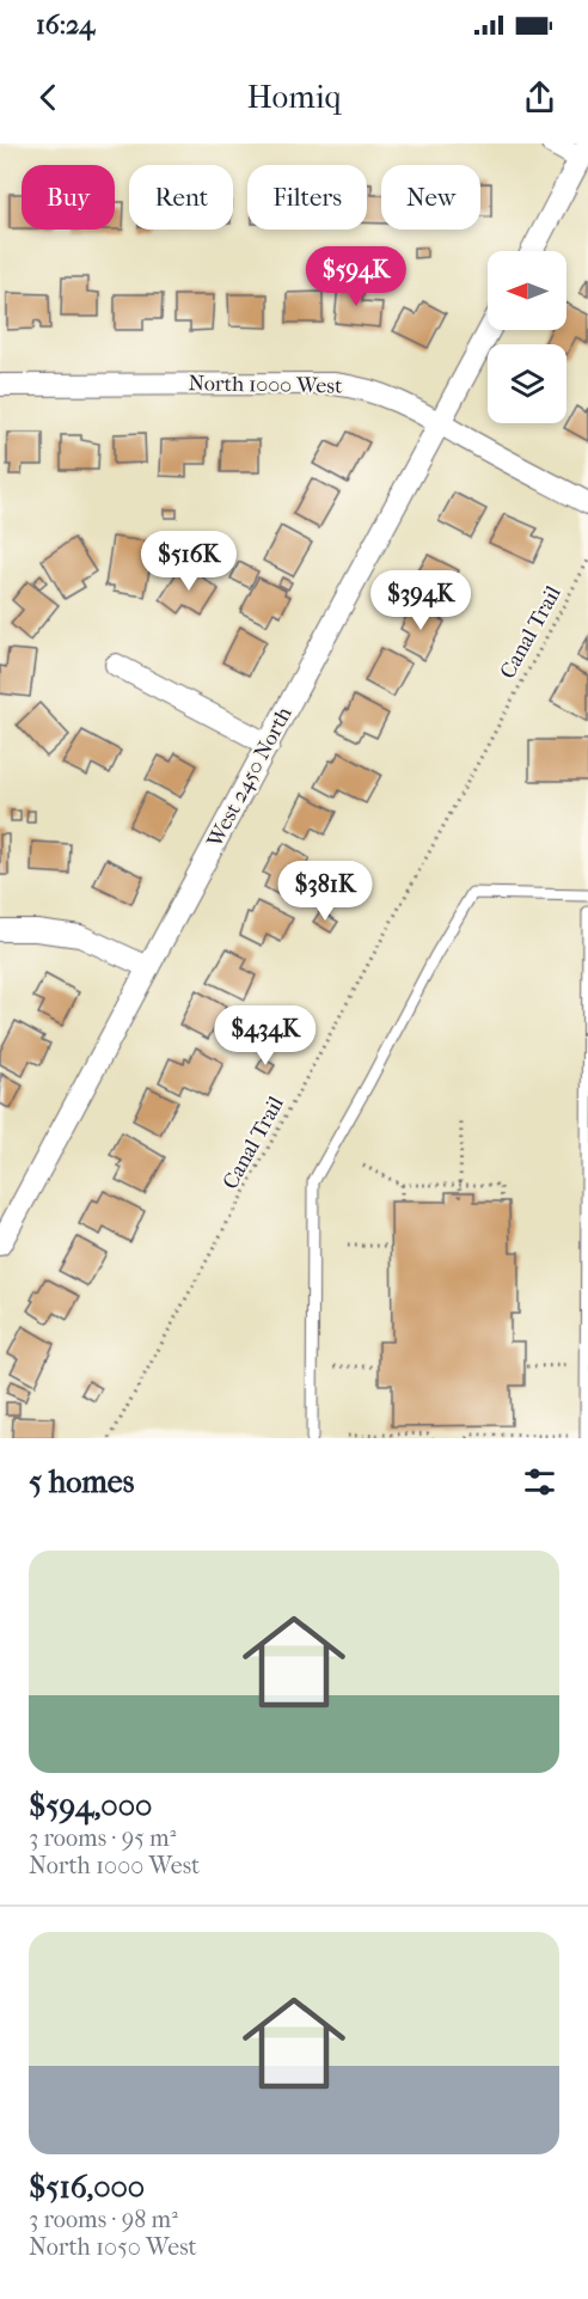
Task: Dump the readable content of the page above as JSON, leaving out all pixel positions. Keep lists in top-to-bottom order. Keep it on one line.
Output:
{"streets":{"street":["North 1000 West","West 2450 North"],"path":["Canal Trail"]},"crossings":[["North 1000 West","West 2450 North"]],"north":"left","page":{"status":"16:24","header":"Homiq","chip":["Buy","Rent","Filters","New"],"price":["$594K","$516K","$394K","$381K","$434K"],"heading":"5 homes","list":[{"name":"$594,000","note":"3 rooms · 95 m² · North 1000 West"},{"name":"$516,000","note":"3 rooms · 98 m² · North 1050 West"}]}}
